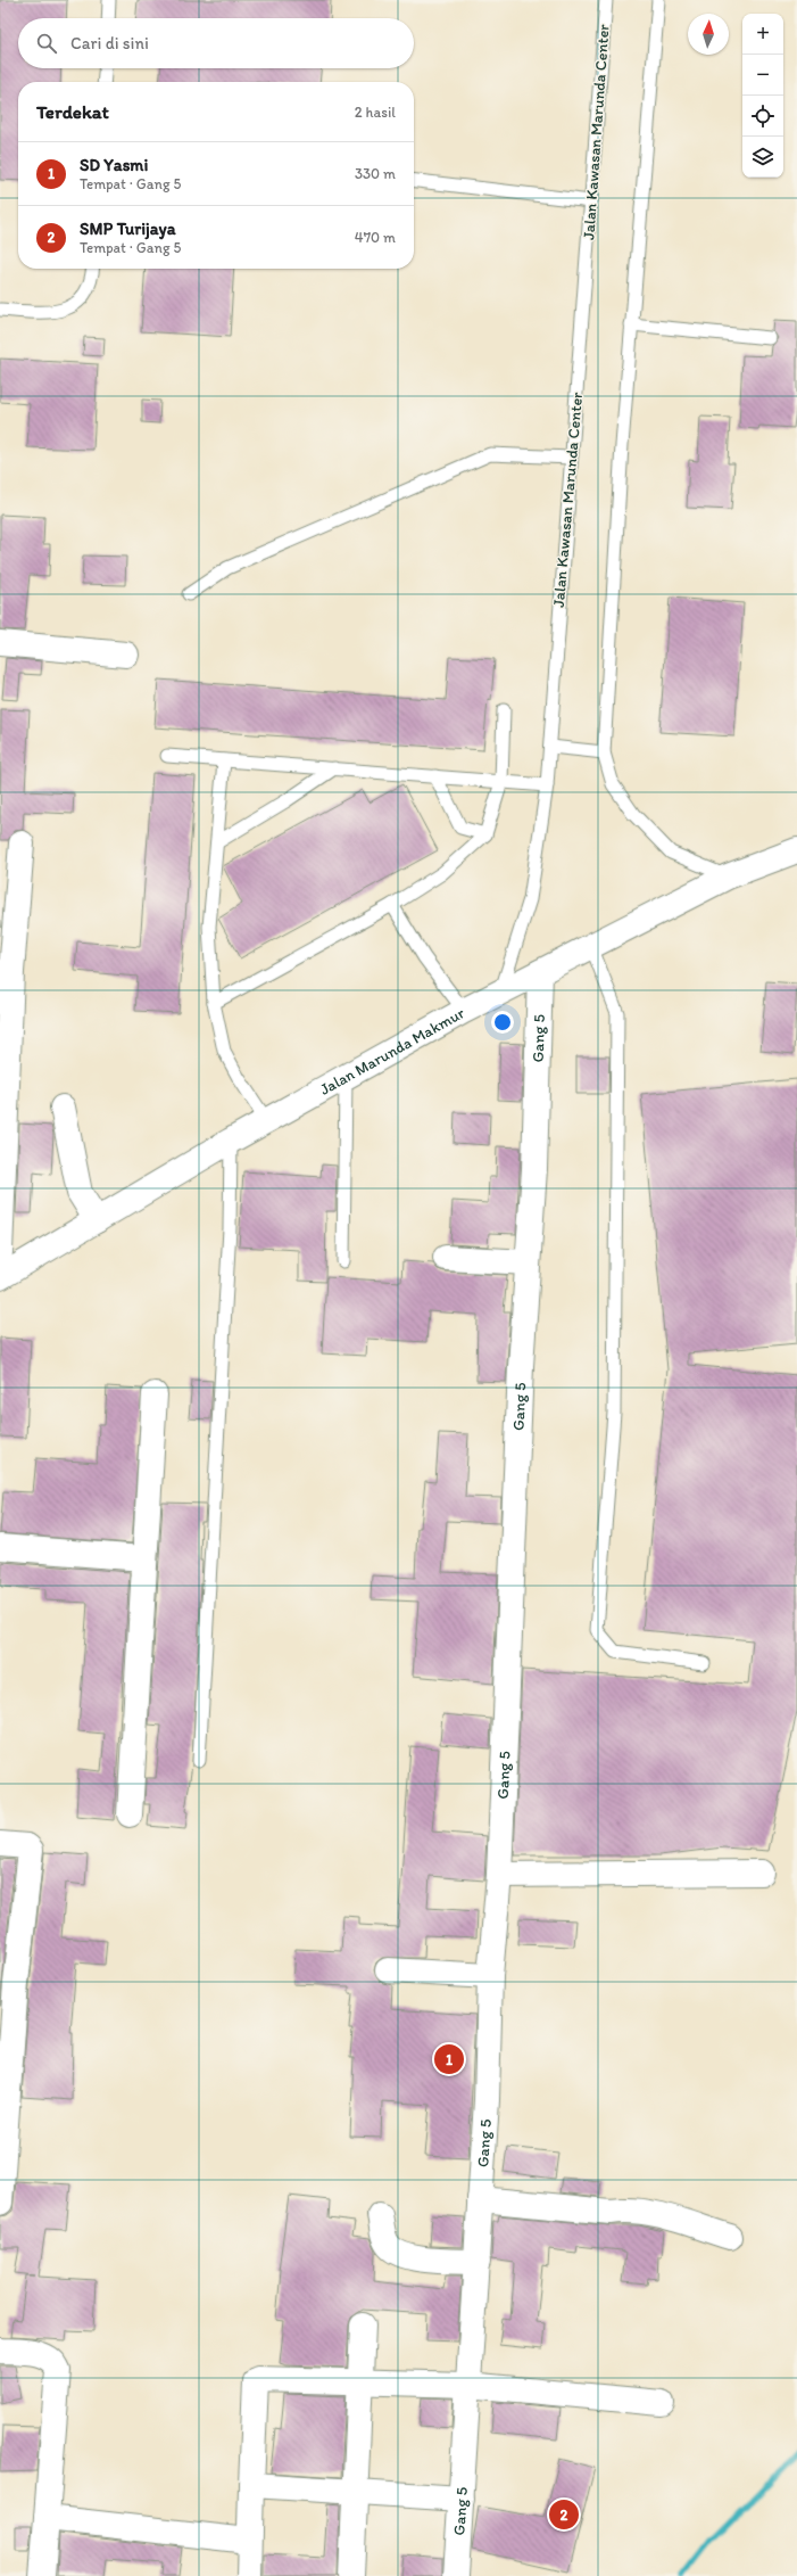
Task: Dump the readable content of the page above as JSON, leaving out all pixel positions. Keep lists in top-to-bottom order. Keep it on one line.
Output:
{"streets":{"street":["Gang 5","Jalan Marunda Makmur"],"lane":["Jalan Kawasan Marunda Center"]},"crossings":[["Jalan Kawasan Marunda Center","Jalan Marunda Makmur"],["Gang 5","Jalan Marunda Makmur"]],"north":"top","page":{"map_buttons":["+","−"],"search":"Cari di sini","heading":["Terdekat","2 hasil"],"list":[{"mark":"1","name":"SD Yasmi","note":"Tempat · Gang 5","value":"330 m"},{"mark":"2","name":"SMP Turijaya","note":"Tempat · Gang 5","value":"470 m"}],"pins":["1","2"]}}
